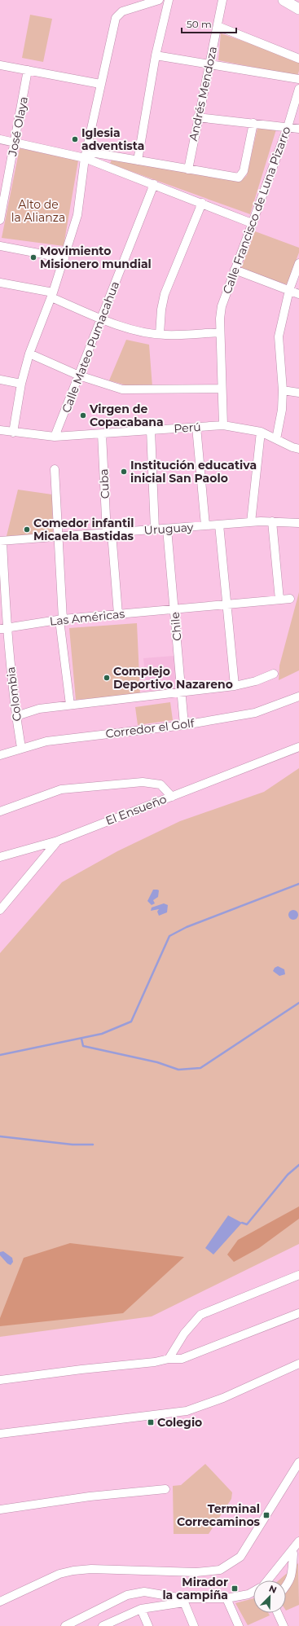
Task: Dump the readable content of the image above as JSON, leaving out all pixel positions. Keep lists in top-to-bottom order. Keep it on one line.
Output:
{"streets":{"street":["Andrés Mendoza","José Olaya","Calle Francisco de Luna Pizarro","Calle Mateo Pumacahua","Perú","Cuba","Uruguay","Las Américas","Chile","Colombia","Corredor el Golf","El Ensueño"]},"crossings":[["Calle Francisco de Luna Pizarro","Perú"],["Calle Mateo Pumacahua","Perú"],["Perú","Cuba"],["Cuba","Uruguay"],["Cuba","Las Américas"],["Uruguay","Chile"],["Uruguay","Colombia"],["Las Américas","Chile"],["Las Américas","Colombia"],["Chile","Corredor el Golf"],["Colombia","Corredor el Golf"]],"parks":["Alto de la Alianza"],"places":{"other":["Iglesia adventista","Movimiento Misionero mundial","Virgen de Copacabana","Institución educativa inicial San Paolo","Comedor infantil Micaela Bastidas","Complejo Deportivo Nazareno"],"transit":["Colegio","Terminal Correcaminos","Mirador la campiña"]},"scale_bar":"50 m","north":"top right"}
